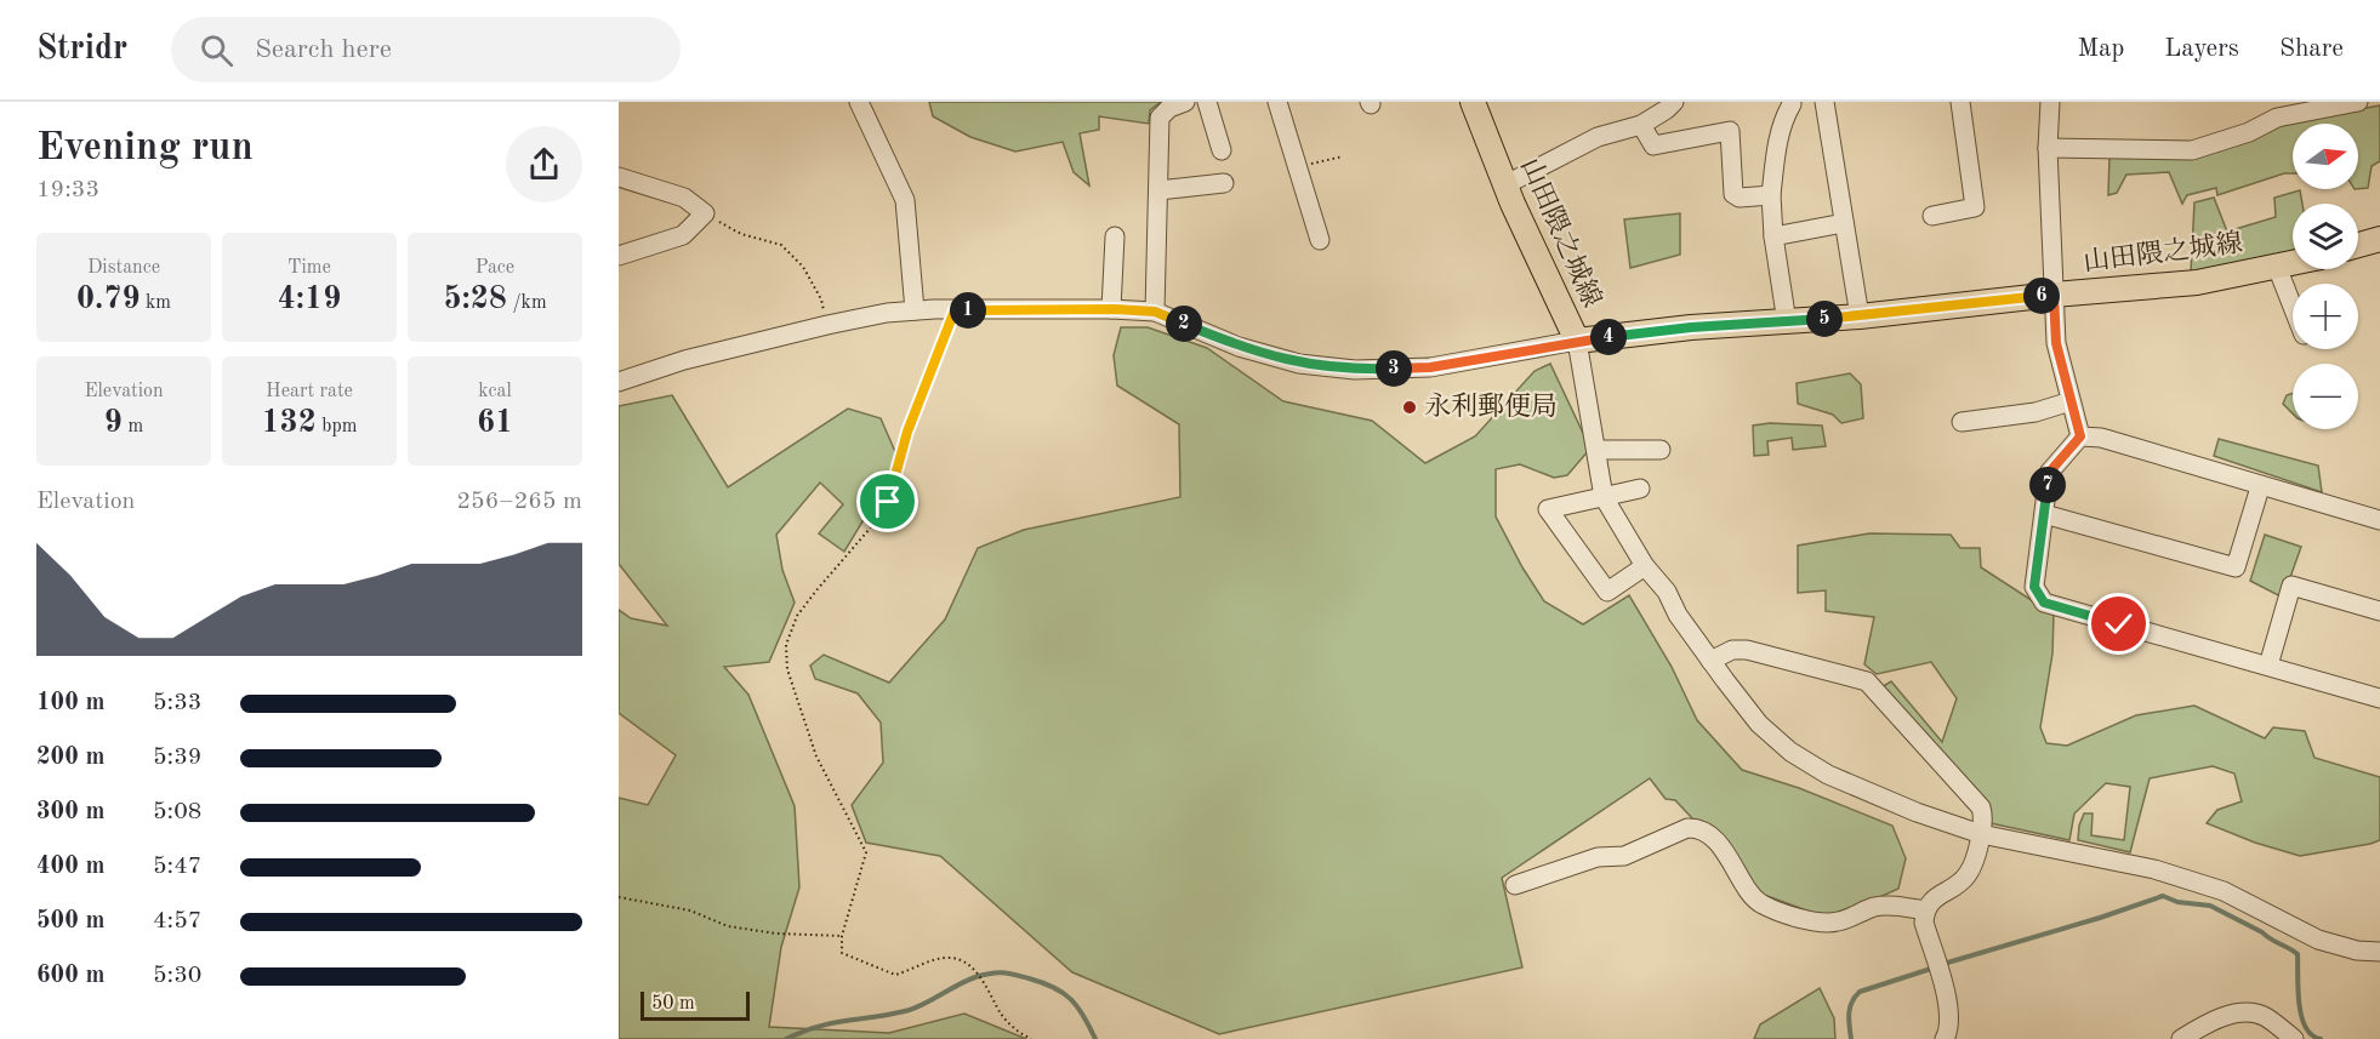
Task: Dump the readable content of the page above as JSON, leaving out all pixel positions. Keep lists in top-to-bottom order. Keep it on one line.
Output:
{"streets":{"main road":["山田隈之城線"]},"places":["永利郵便局"],"scale_bar":"50 m","north":"right","page":{"header":"Stridr","search":"Search here","nav":["Map","Layers","Share"],"heading":["Evening run","19:33"],"map_buttons":["+","−"],"stats":[["Distance","0.79 km"],["Time","4:19"],["Pace","5:28 /km"],["Elevation","9 m"],["Heart rate","132 bpm"],["kcal","61"]],"pins":["6","1","5","2","4","3","7"],"chart":["Elevation","256–265 m"],"list":[{"name":"100 m","note":"5:33"},{"name":"200 m","note":"5:39"},{"name":"300 m","note":"5:08"},{"name":"400 m","note":"5:47"},{"name":"500 m","note":"4:57"},{"name":"600 m","note":"5:30"}],"scale":"50 m"}}
